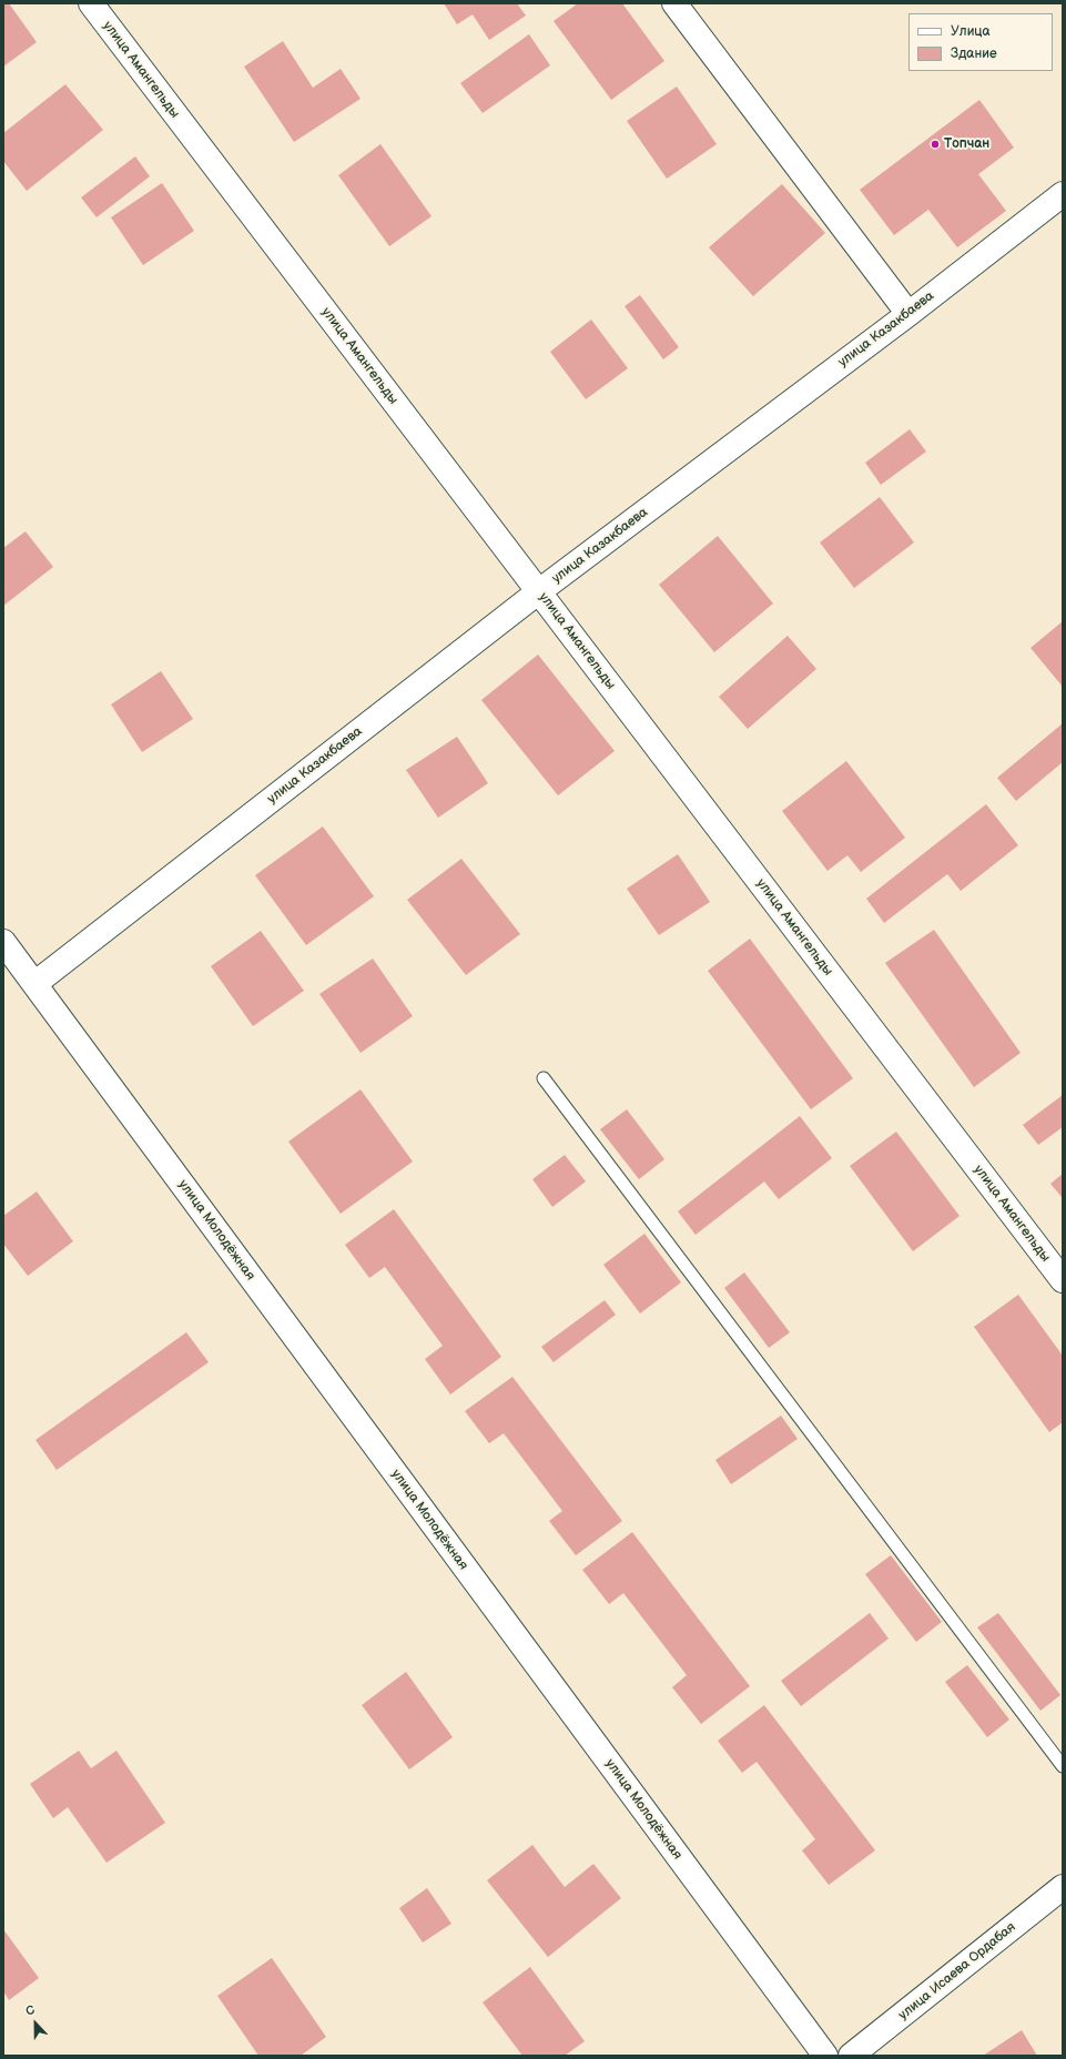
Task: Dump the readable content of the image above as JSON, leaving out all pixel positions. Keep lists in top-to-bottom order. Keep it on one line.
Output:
{"streets":{"street":["улица Амангельды","улица Казакбаева","улица Молодёжная","улица Исаева Ордабая"]},"crossings":[["улица Амангельды","улица Казакбаева"],["улица Казакбаева","улица Молодёжная"]],"places":["Топчан"],"legend":["Улица","Здание"],"north":"top"}
